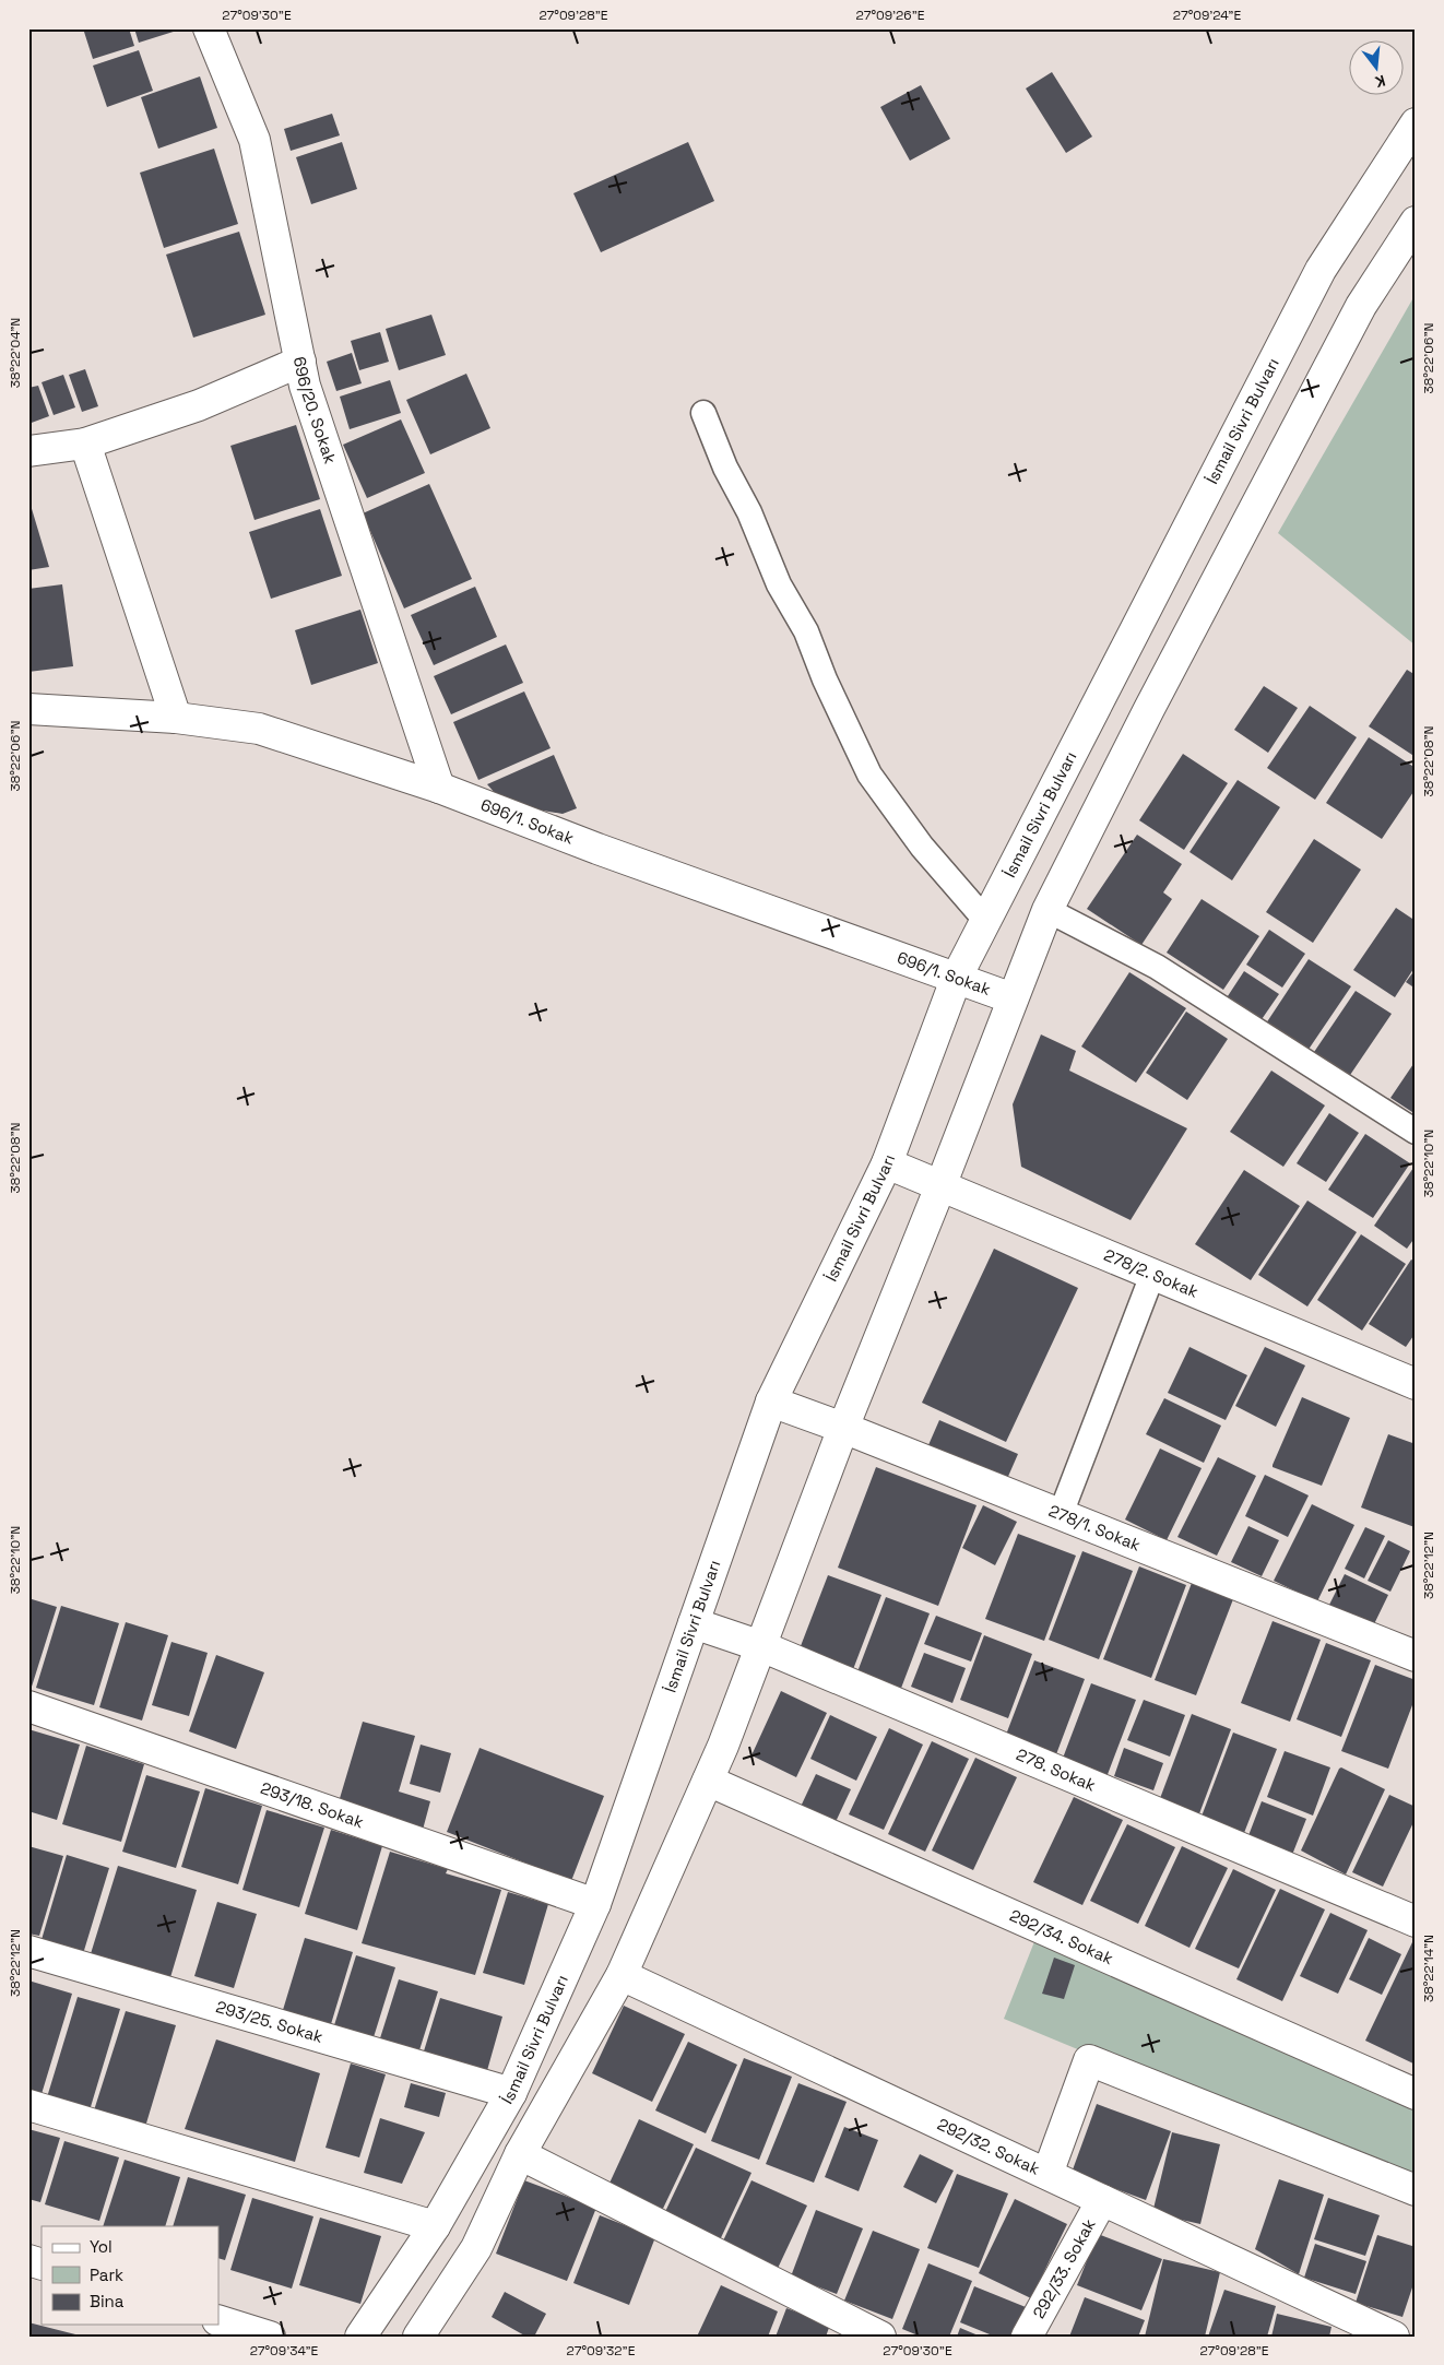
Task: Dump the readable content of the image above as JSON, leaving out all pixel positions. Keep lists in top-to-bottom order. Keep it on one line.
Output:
{"streets":{"street":["696/20. Sokak","İsmail Sivri Bulvarı","696/1. Sokak","278/2. Sokak","278/1. Sokak","278. Sokak","293/18. Sokak","292/34. Sokak","293/25. Sokak","292/32. Sokak","292/33. Sokak"]},"crossings":[["696/20. Sokak","696/1. Sokak"],["İsmail Sivri Bulvarı","696/1. Sokak"],["İsmail Sivri Bulvarı","278/2. Sokak"],["İsmail Sivri Bulvarı","278/1. Sokak"],["İsmail Sivri Bulvarı","278. Sokak"],["İsmail Sivri Bulvarı","293/18. Sokak"],["İsmail Sivri Bulvarı","293/25. Sokak"]],"legend":["Yol","Park","Bina"],"north":"bottom","coordinates":["27°09'30\"E","27°09'28\"E","27°09'26\"E","27°09'24\"E","38°22'04\"N","38°22'06\"N","38°22'08\"N","38°22'10\"N","38°22'12\"N","38°22'14\"N","27°09'34\"E","27°09'32\"E"]}
